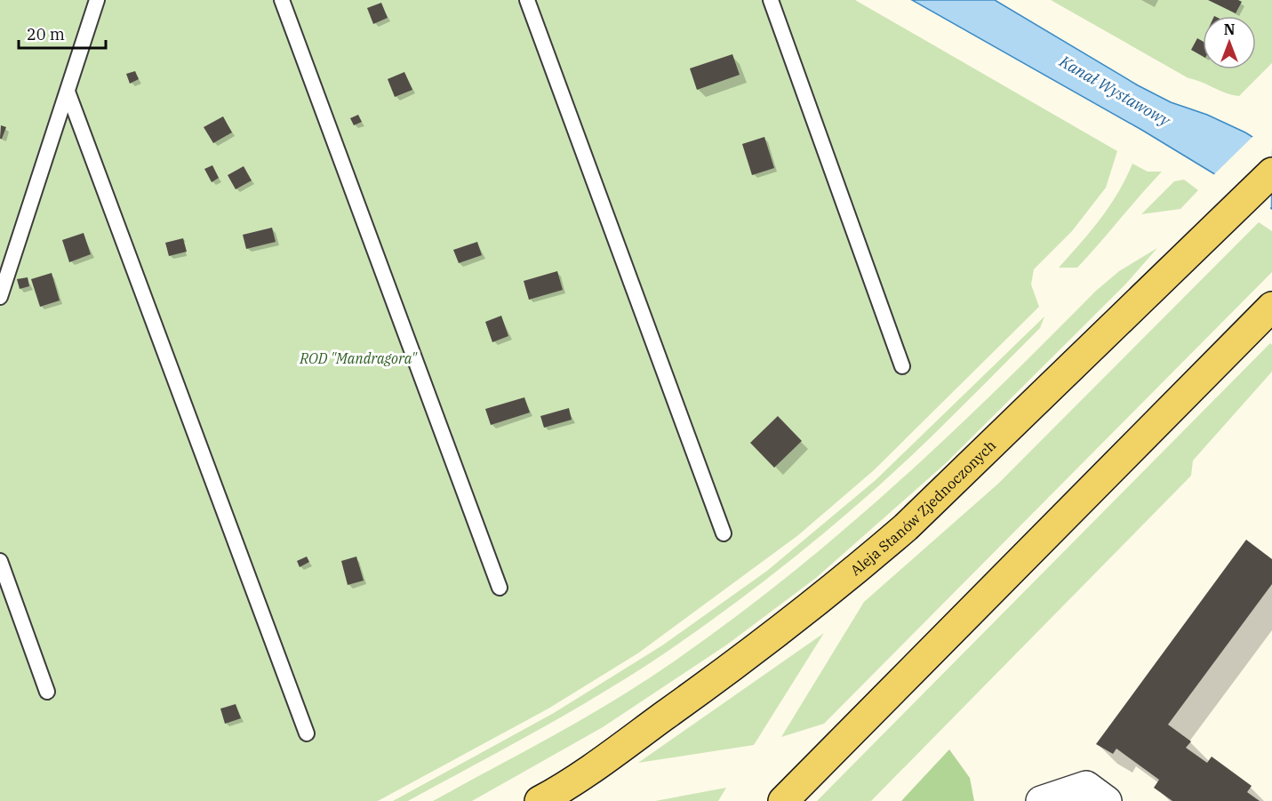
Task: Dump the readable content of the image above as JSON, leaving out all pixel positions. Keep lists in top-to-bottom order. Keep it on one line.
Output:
{"streets":{"main road":["Aleja Stanów Zjednoczonych"]},"water":["Kanał Wystawowy"],"parks":["ROD \"Mandragora\""],"scale_bar":"20 m","north":"top"}
